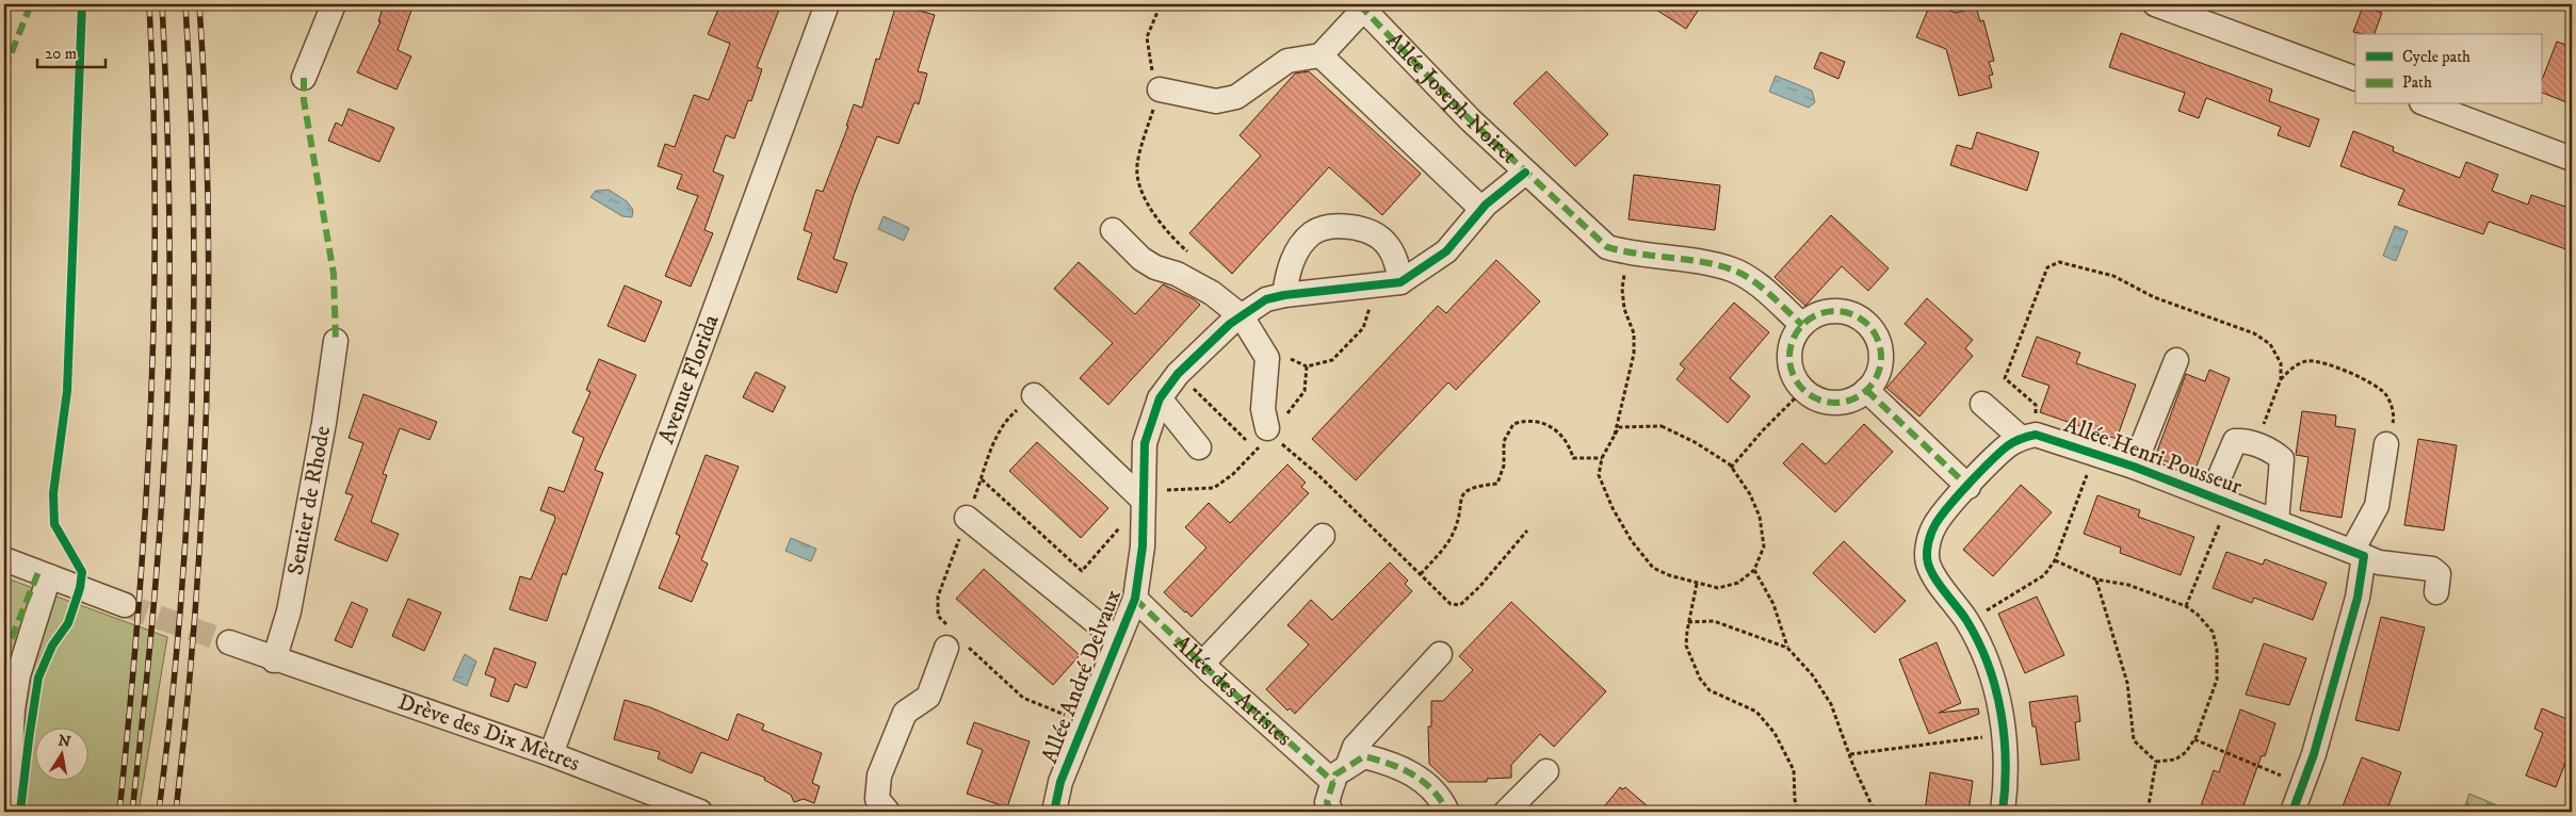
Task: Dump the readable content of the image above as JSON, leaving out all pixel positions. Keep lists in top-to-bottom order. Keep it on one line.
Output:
{"streets":{"street":["Allée Joseph Noiret","Avenue Florida","Allée Henri Pousseur","Sentier de Rhode","Allée André Delvaux","Allée des Artistes","Drève des Dix Mètres"]},"crossings":[["Allée Joseph Noiret","Allée André Delvaux"],["Avenue Florida","Drève des Dix Mètres"],["Sentier de Rhode","Drève des Dix Mètres"],["Allée André Delvaux","Allée des Artistes"]],"legend":["Cycle path","Path"],"scale_bar":"20 m","north":"top"}
